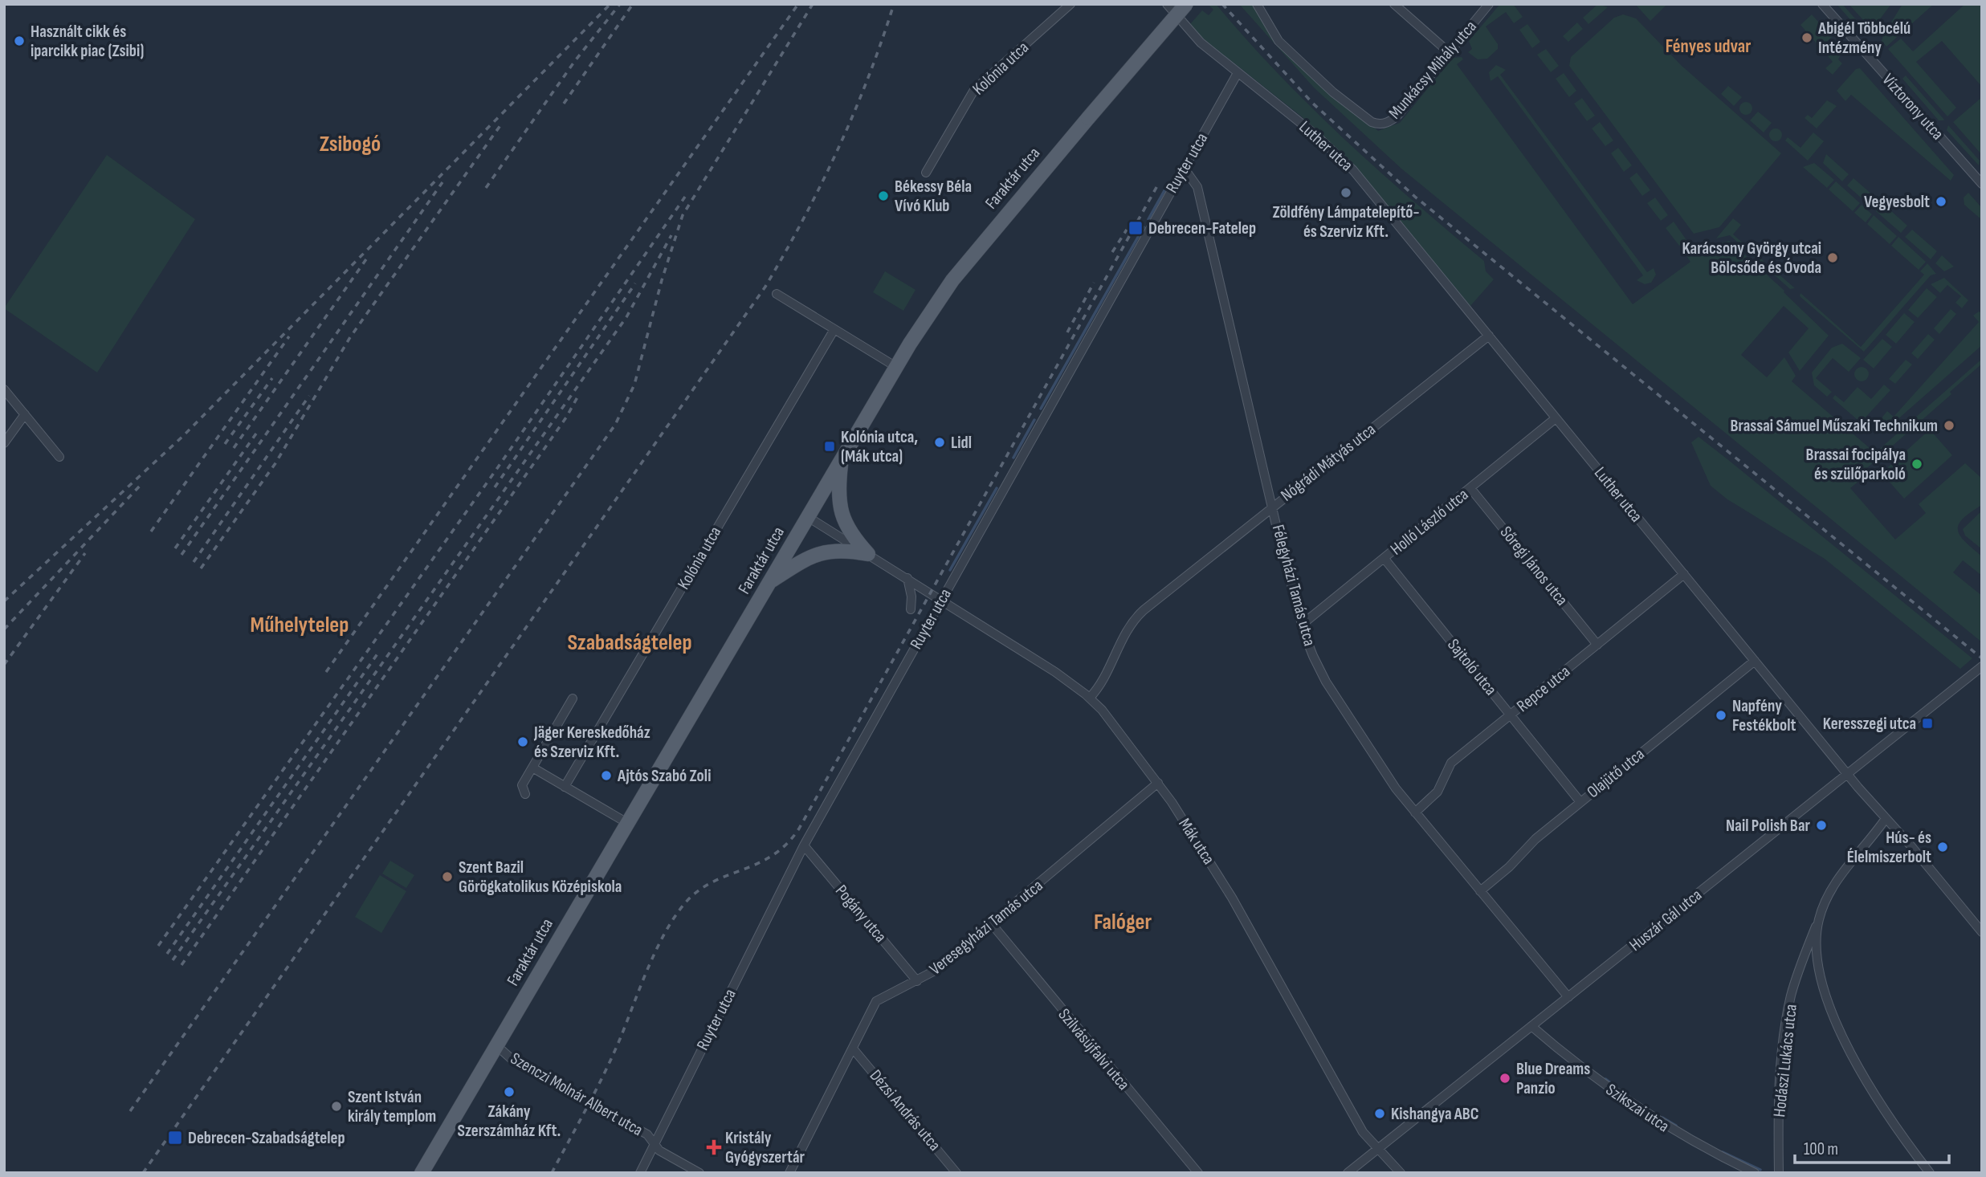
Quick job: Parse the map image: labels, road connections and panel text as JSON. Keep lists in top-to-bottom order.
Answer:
{
  "streets": {
    "main road": ["Faraktár utca"],
    "street": [
      "Kolónia utca",
      "Munkácsy Mihály utca",
      "Víztorony utca",
      "Luther utca",
      "Ruyter utca",
      "Nógrádi Mátyás utca",
      "Holló László utca",
      "Sőregi János utca",
      "Félegyházi Tamás utca",
      "Sajtoló utca",
      "Repce utca",
      "Olajütő utca",
      "Mák utca",
      "Pogány utca",
      "Huszár Gál utca",
      "Veresegyházi Tamás utca",
      "Szilvásújfalvi utca",
      "Hodászi Lukács utca",
      "Szenczi Molnár Albert utca",
      "Szikszai utca",
      "Dézsi András utca"
    ]
  },
  "crossings": [
    ["Luther utca", "Ruyter utca"],
    ["Luther utca", "Nógrádi Mátyás utca"],
    ["Luther utca", "Holló László utca"],
    ["Luther utca", "Repce utca"],
    ["Luther utca", "Olajütő utca"],
    ["Luther utca", "Huszár Gál utca"],
    ["Luther utca", "Hodászi Lukács utca"],
    ["Ruyter utca", "Félegyházi Tamás utca"],
    ["Ruyter utca", "Mák utca"],
    ["Ruyter utca", "Pogány utca"],
    ["Ruyter utca", "Szenczi Molnár Albert utca"],
    ["Faraktár utca", "Mák utca"],
    ["Faraktár utca", "Szenczi Molnár Albert utca"],
    ["Nógrádi Mátyás utca", "Félegyházi Tamás utca"],
    ["Nógrádi Mátyás utca", "Mák utca"],
    ["Holló László utca", "Sőregi János utca"],
    ["Holló László utca", "Félegyházi Tamás utca"],
    ["Holló László utca", "Sajtoló utca"],
    ["Sőregi János utca", "Repce utca"],
    ["Félegyházi Tamás utca", "Repce utca"],
    ["Félegyházi Tamás utca", "Olajütő utca"],
    ["Félegyházi Tamás utca", "Huszár Gál utca"],
    ["Sajtoló utca", "Repce utca"],
    ["Sajtoló utca", "Olajütő utca"],
    ["Mák utca", "Huszár Gál utca"],
    ["Mák utca", "Veresegyházi Tamás utca"],
    ["Pogány utca", "Veresegyházi Tamás utca"],
    ["Huszár Gál utca", "Szikszai utca"],
    ["Veresegyházi Tamás utca", "Szilvásújfalvi utca"],
    ["Veresegyházi Tamás utca", "Dézsi András utca"]
  ],
  "districts": [
    "Fényes udvar",
    "Zsibogó",
    "Műhelytelep",
    "Szabadságtelep",
    "Falóger"
  ],
  "places": {
    "other": [
      "Abigél Többcélú Intézmény",
      "Használt cikk és iparcikk piac (Zsibi)",
      "Zöldfény Lámpatelepítő- és Szerviz Kft.",
      "Békessy Béla Vívó Klub",
      "Vegyesbolt",
      "Karácsony György utcai Bölcsőde és Óvoda",
      "Brassai Sámuel Műszaki Technikum",
      "Lidl",
      "Brassai focipálya és szülőparkoló",
      "Napfény Festékbolt",
      "Jäger Kereskedőház és Szerviz Kft.",
      "Ajtós Szabó Zoli",
      "Nail Polish Bar",
      "Hús- és Élelmiszerbolt",
      "Szent Bazil Görögkatolikus Középiskola",
      "Blue Dreams Panzio",
      "Zákány Szerszámház Kft.",
      "Szent István király templom",
      "Kishangya ABC"
    ],
    "transit": [
      "Debrecen-Fatelep",
      "Kolónia utca, (Mák utca)",
      "Keresszegi utca",
      "Debrecen-Szabadságtelep"
    ],
    "health": ["Kristály Gyógyszertár"]
  },
  "scale_bar": "100 m"
}
